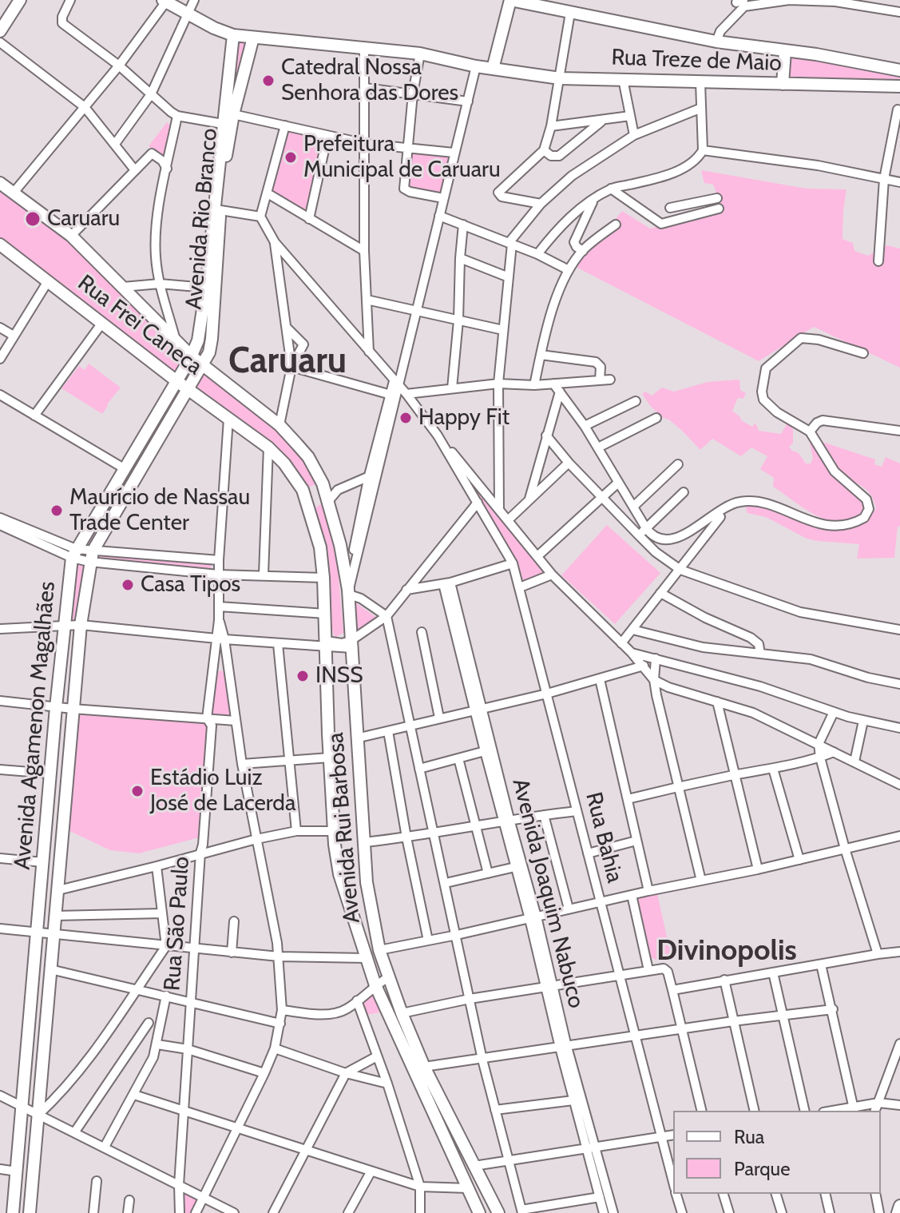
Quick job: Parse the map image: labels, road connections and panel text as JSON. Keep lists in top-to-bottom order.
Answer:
{
  "streets": {
    "main road": [
      "Rua Treze de Maio",
      "Avenida Rio Branco",
      "Rua Frei Caneca",
      "Avenida Agamenon Magalhães",
      "Avenida Rui Barbosa"
    ],
    "street": ["Rua Bahia", "Avenida Joaquim Nabuco", "Rua São Paulo"]
  },
  "crossings": [
    ["Rua Treze de Maio", "Avenida Rio Branco"],
    ["Avenida Rio Branco", "Rua Frei Caneca"],
    ["Avenida Rio Branco", "Avenida Agamenon Magalhães"],
    ["Avenida Rio Branco", "Avenida Rui Barbosa"],
    ["Rua Frei Caneca", "Avenida Rui Barbosa"]
  ],
  "districts": ["Caruaru", "Divinopolis"],
  "places": [
    "Catedral Nossa Senhora das Dores",
    "Prefeitura Municipal de Caruaru",
    "Caruaru",
    "Happy Fit",
    "Maurício de Nassau Trade Center",
    "Casa Tipos",
    "INSS",
    "Estádio Luiz José de Lacerda"
  ],
  "legend": ["Rua", "Parque"]
}
